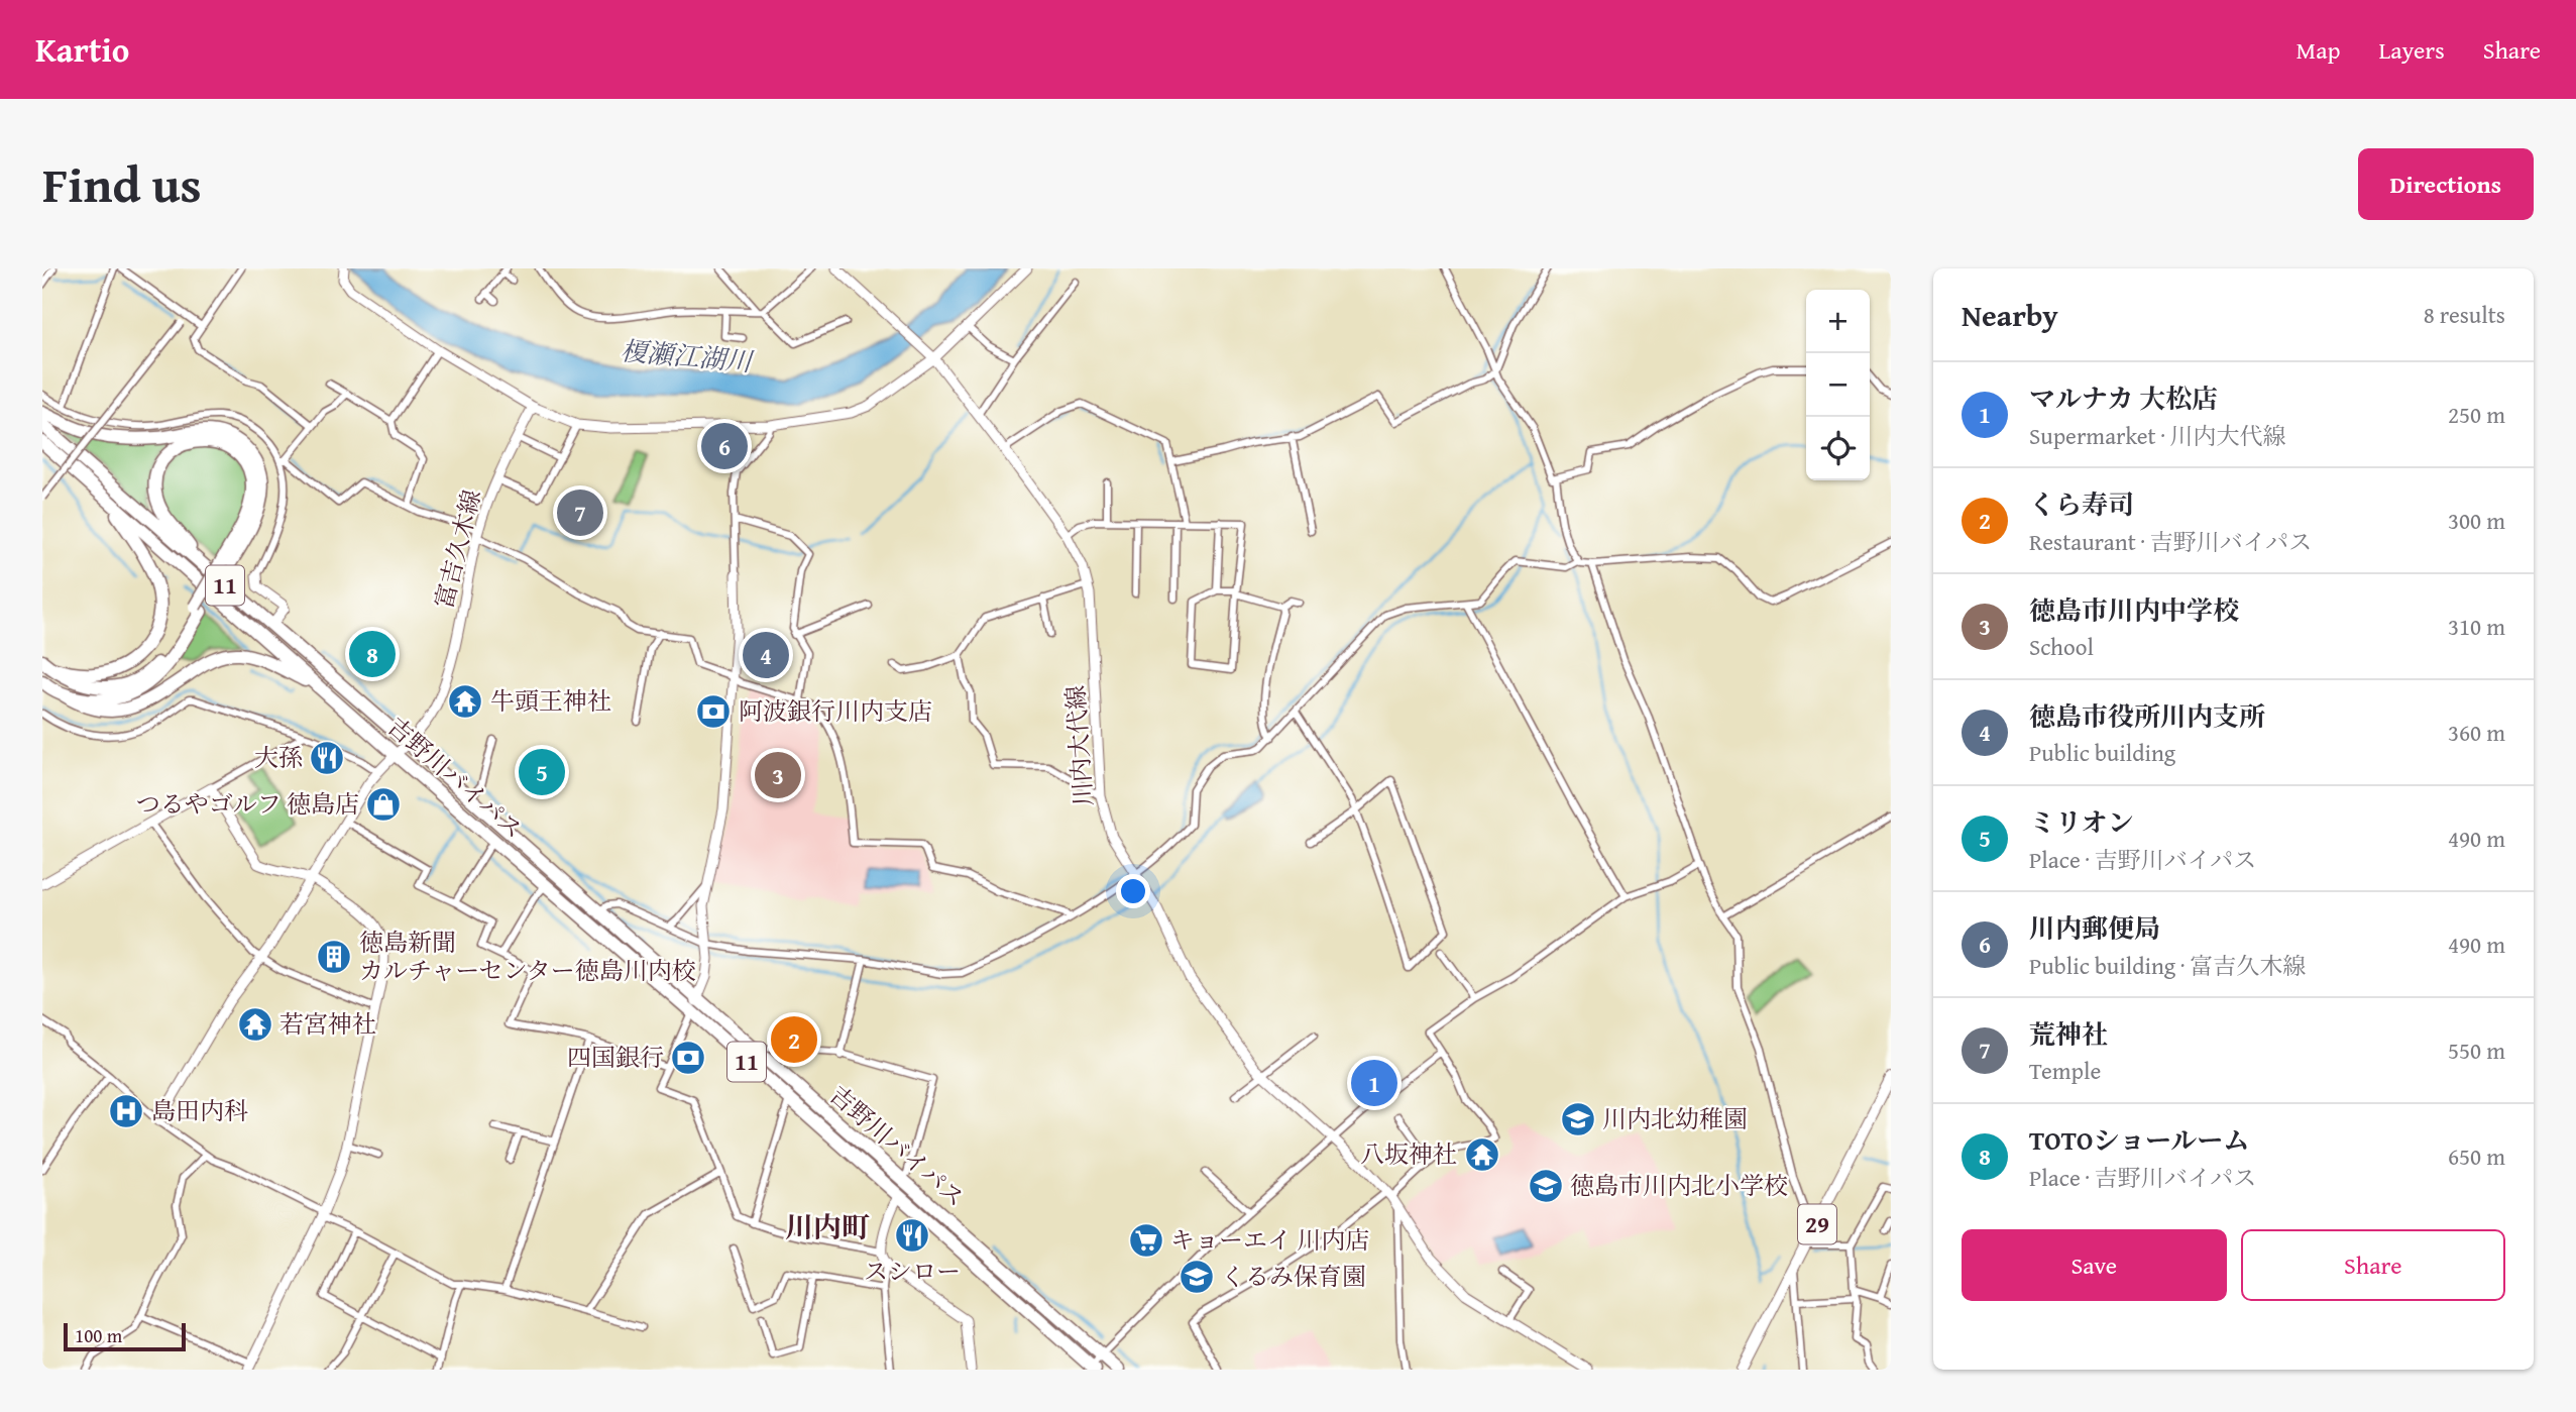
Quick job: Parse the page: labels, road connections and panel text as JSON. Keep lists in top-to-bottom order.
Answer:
{
  "streets": {
    "highway": ["11", "吉野川バイパス"],
    "main road": ["富吉久木線", "川内大代線", "29"]
  },
  "crossings": [
    ["富吉久木線", "吉野川バイパス"]
  ],
  "districts": ["川内町"],
  "water": ["榎瀬江湖川"],
  "places": {
    "temple": ["牛頭王神社", "若宮神社", "八坂神社"],
    "bank": ["阿波銀行川内支店", "四国銀行"],
    "restaurant": ["大孫", "スシロー"],
    "shop": ["つるやゴルフ 徳島店"],
    "building": ["徳島新聞 カルチャーセンター徳島川内校"],
    "hospital": ["島田内科"],
    "school or university": ["川内北幼稚園", "徳島市川内北小学校", "くるみ保育園"],
    "supermarket": ["キョーエイ 川内店"]
  },
  "scale_bar": "100 m",
  "page": {
    "header": "Kartio",
    "nav": ["Map", "Layers", "Share"],
    "title": "Find us",
    "buttons": [
      "Directions",
      ["Save", "Share"]
    ],
    "heading": ["Nearby", "8 results"],
    "map_buttons": ["+", "−"],
    "list": [
      {
        "mark": "1",
        "name": "マルナカ 大松店",
        "note": "Supermarket · 川内大代線",
        "value": "250 m"
      },
      {
        "mark": "2",
        "name": "くら寿司",
        "note": "Restaurant · 吉野川バイパス",
        "value": "300 m"
      },
      {
        "mark": "3",
        "name": "徳島市川内中学校",
        "note": "School",
        "value": "310 m"
      },
      {
        "mark": "4",
        "name": "徳島市役所川内支所",
        "note": "Public building",
        "value": "360 m"
      },
      {
        "mark": "5",
        "name": "ミリオン",
        "note": "Place · 吉野川バイパス",
        "value": "490 m"
      },
      {
        "mark": "6",
        "name": "川内郵便局",
        "note": "Public building · 富吉久木線",
        "value": "490 m"
      },
      {
        "mark": "7",
        "name": "荒神社",
        "note": "Temple",
        "value": "550 m"
      },
      {
        "mark": "8",
        "name": "TOTOショールーム",
        "note": "Place · 吉野川バイパス",
        "value": "650 m"
      }
    ],
    "pins": [
      "6",
      "7",
      "8",
      "4",
      "5",
      "3",
      "2",
      "1"
    ],
    "scale": "100 m"
  }
}
